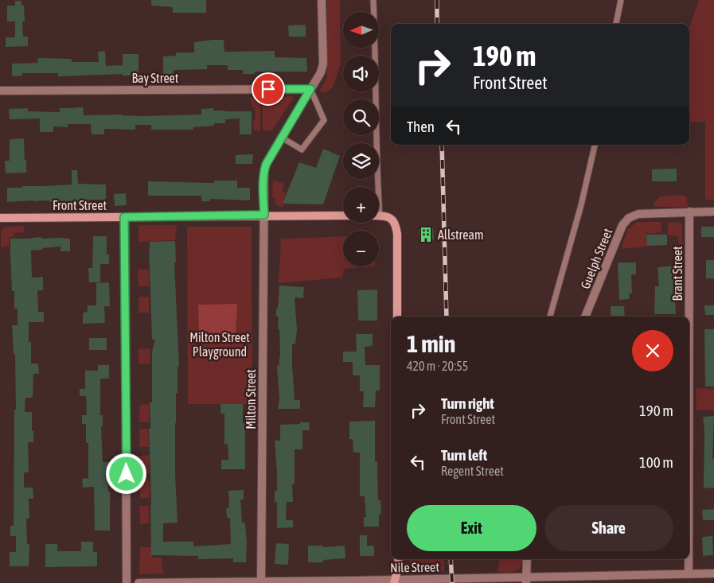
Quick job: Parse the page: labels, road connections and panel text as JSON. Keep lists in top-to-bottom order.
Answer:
{
  "streets": {
    "street": [
      "Bay Street",
      "Front Street",
      "Guelph Street",
      "Brant Street",
      "Milton Street",
      "Nile Street"
    ]
  },
  "crossings": [
    ["Bay Street", "Milton Street"],
    ["Front Street", "Milton Street"],
    ["Guelph Street", "Brant Street"],
    ["Brant Street", "Nile Street"],
    ["Milton Street", "Nile Street"]
  ],
  "parks": ["Milton Street Playground"],
  "places": {
    "building": ["Allstream"]
  },
  "north": "left",
  "page": {
    "map_buttons": ["+", "−"],
    "turn": ["190 m", "Front Street"],
    "then": "Then",
    "heading": ["1 min", "420 m · 20:55"],
    "list": [
      {
        "name": "Turn right",
        "note": "Front Street",
        "value": "190 m"
      },
      {
        "name": "Turn left",
        "note": "Regent Street",
        "value": "100 m"
      }
    ],
    "buttons": ["Exit", "Share"]
  }
}
